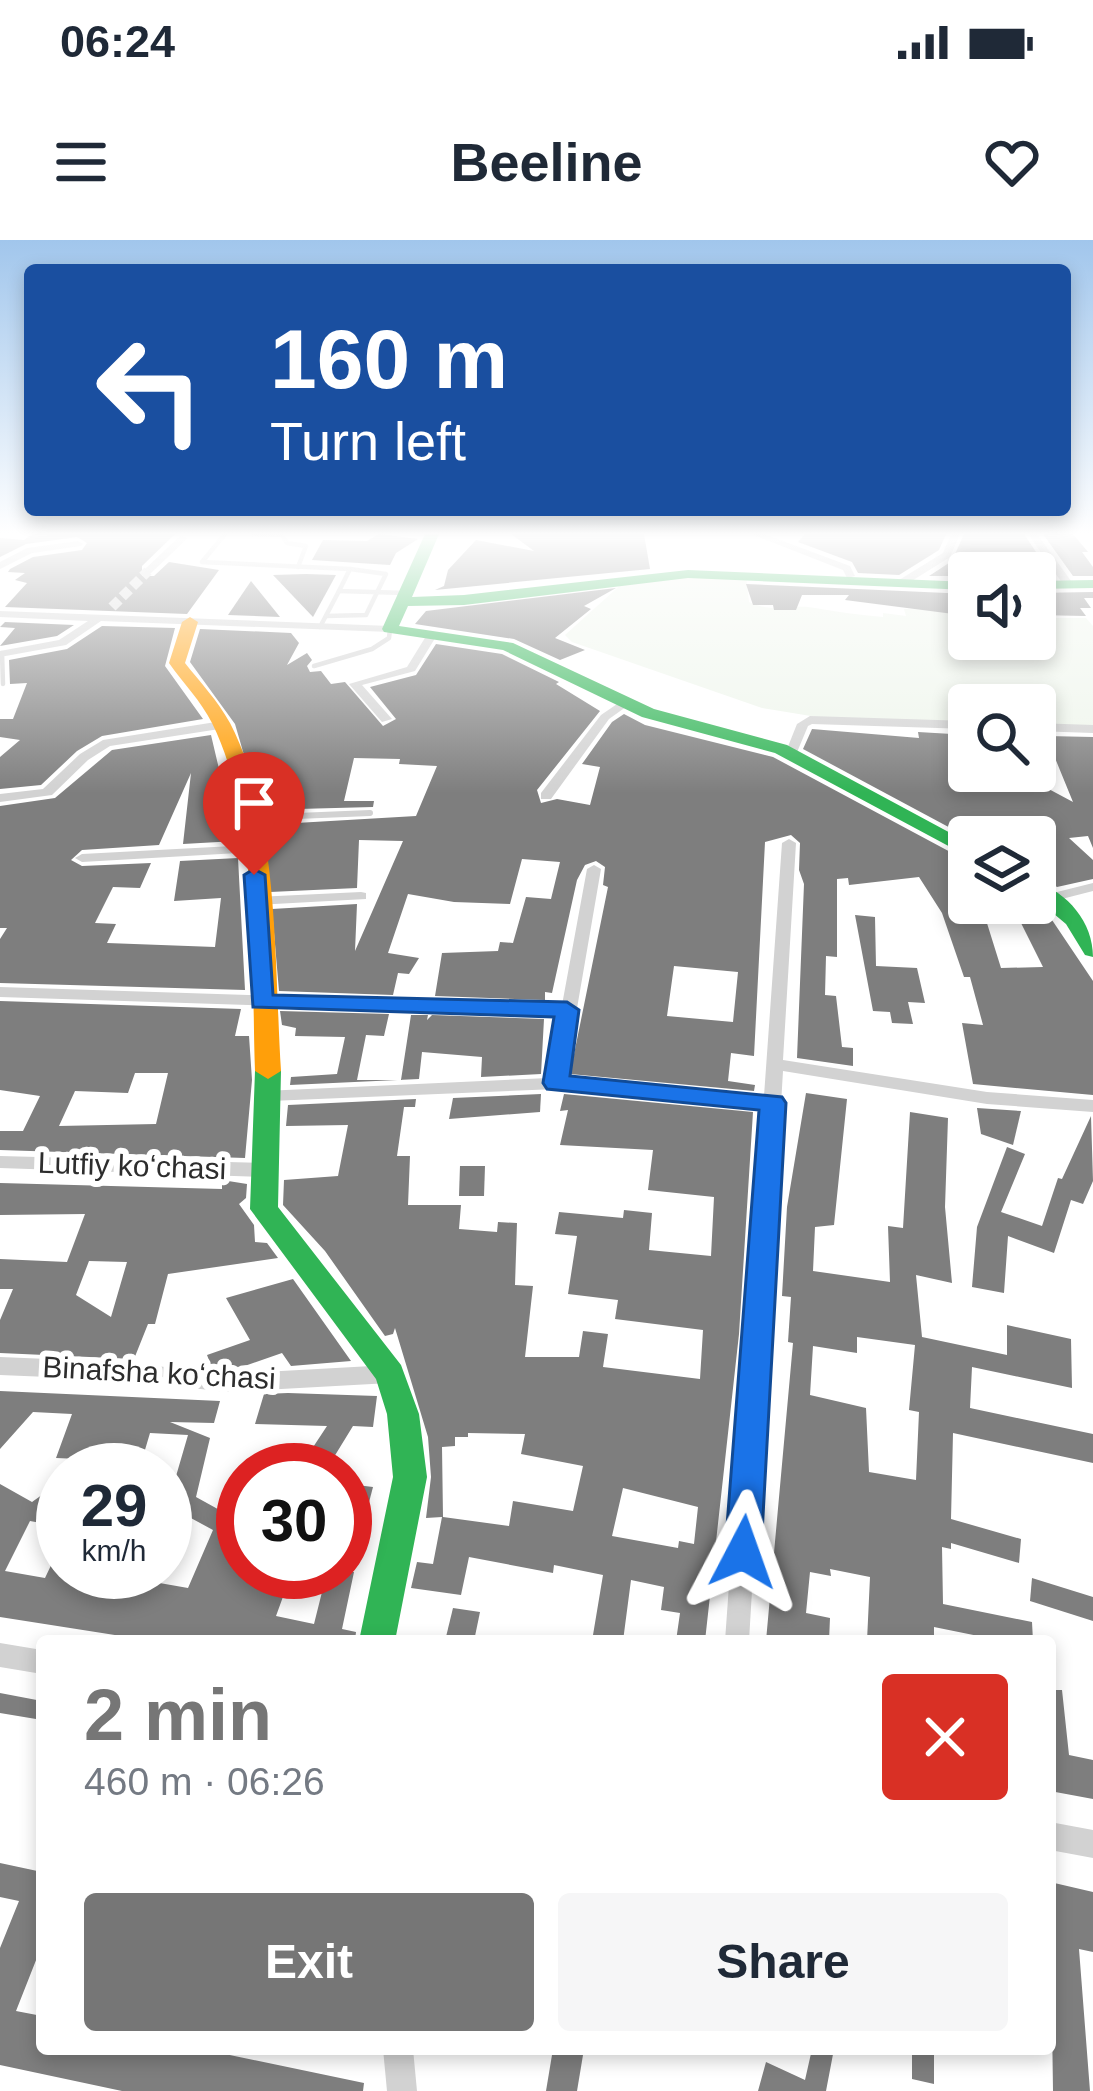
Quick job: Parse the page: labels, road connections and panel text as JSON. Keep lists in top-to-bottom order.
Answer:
{
  "streets": {
    "street": ["Lutfiy koʻchasi", "Binafsha koʻchasi"]
  },
  "page": {
    "status": "06:24",
    "header": "Beeline",
    "turn": ["160 m", "Turn left"],
    "speed": "29 km/h",
    "limit": "30",
    "heading": ["2 min", "460 m · 06:26"],
    "buttons": ["Exit", "Share"]
  }
}
